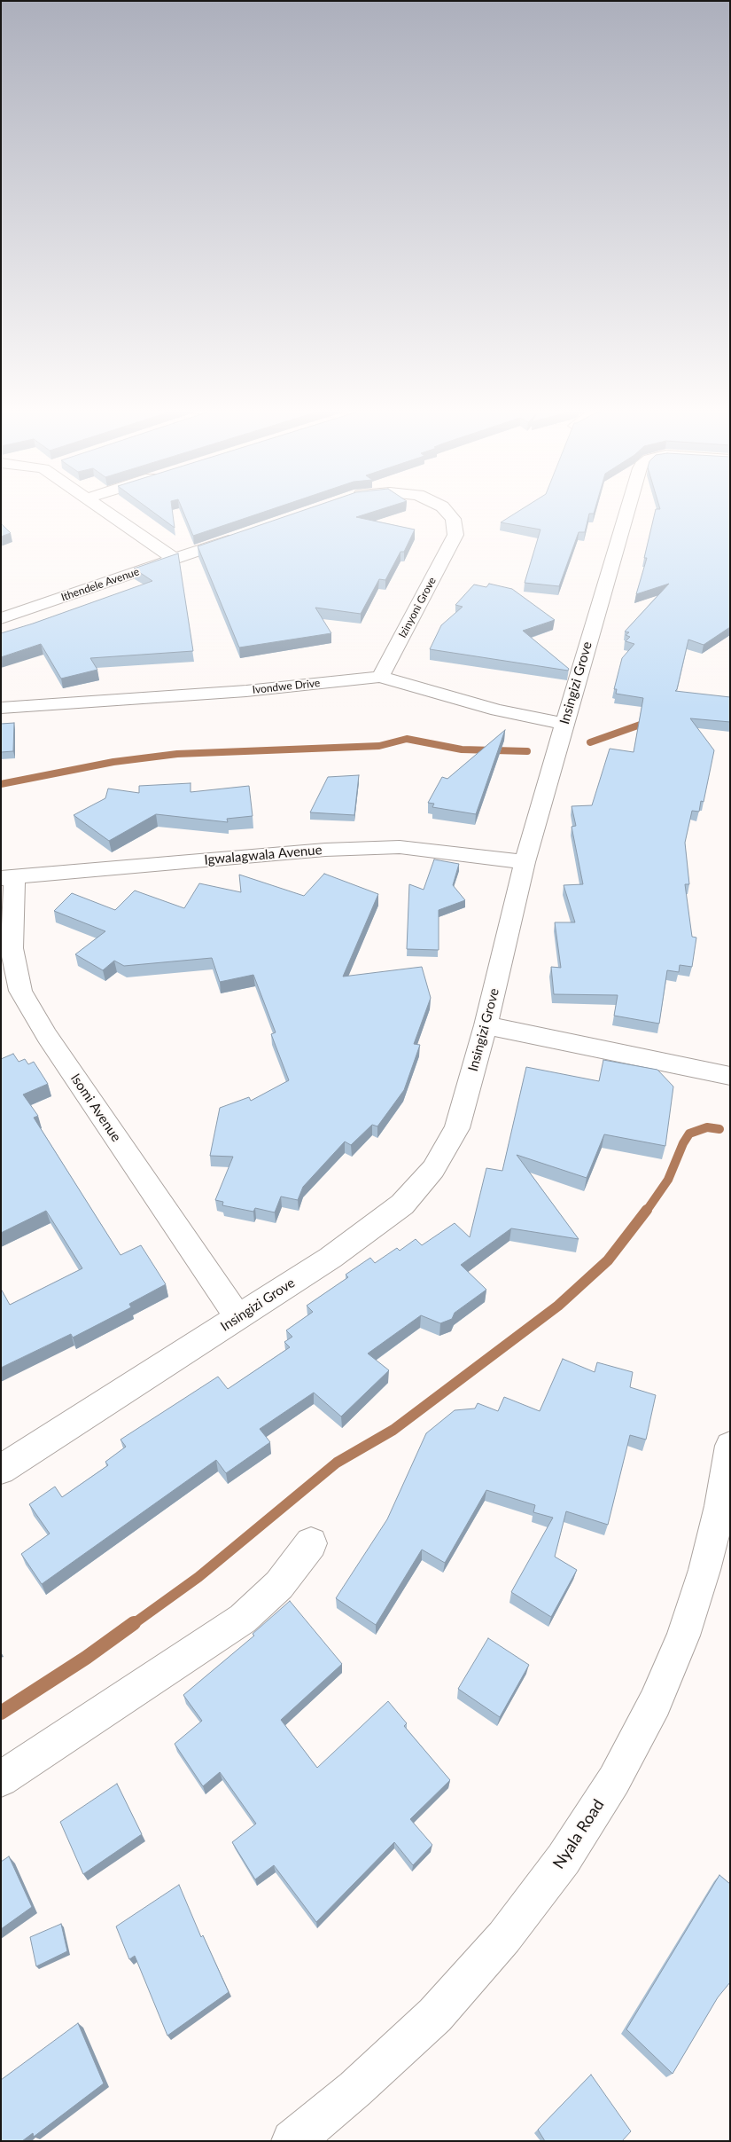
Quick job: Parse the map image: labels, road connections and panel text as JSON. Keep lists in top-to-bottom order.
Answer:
{
  "streets": {
    "street": [
      "Ithendele Avenue",
      "Izinyoni Grove",
      "Insingizi Grove",
      "Ivondwe Drive",
      "Igwalagwala Avenue",
      "Isomi Avenue",
      "Nyala Road"
    ]
  },
  "crossings": [
    ["Izinyoni Grove", "Ivondwe Drive"],
    ["Insingizi Grove", "Ivondwe Drive"],
    ["Insingizi Grove", "Igwalagwala Avenue"],
    ["Insingizi Grove", "Isomi Avenue"],
    ["Igwalagwala Avenue", "Isomi Avenue"]
  ]
}
